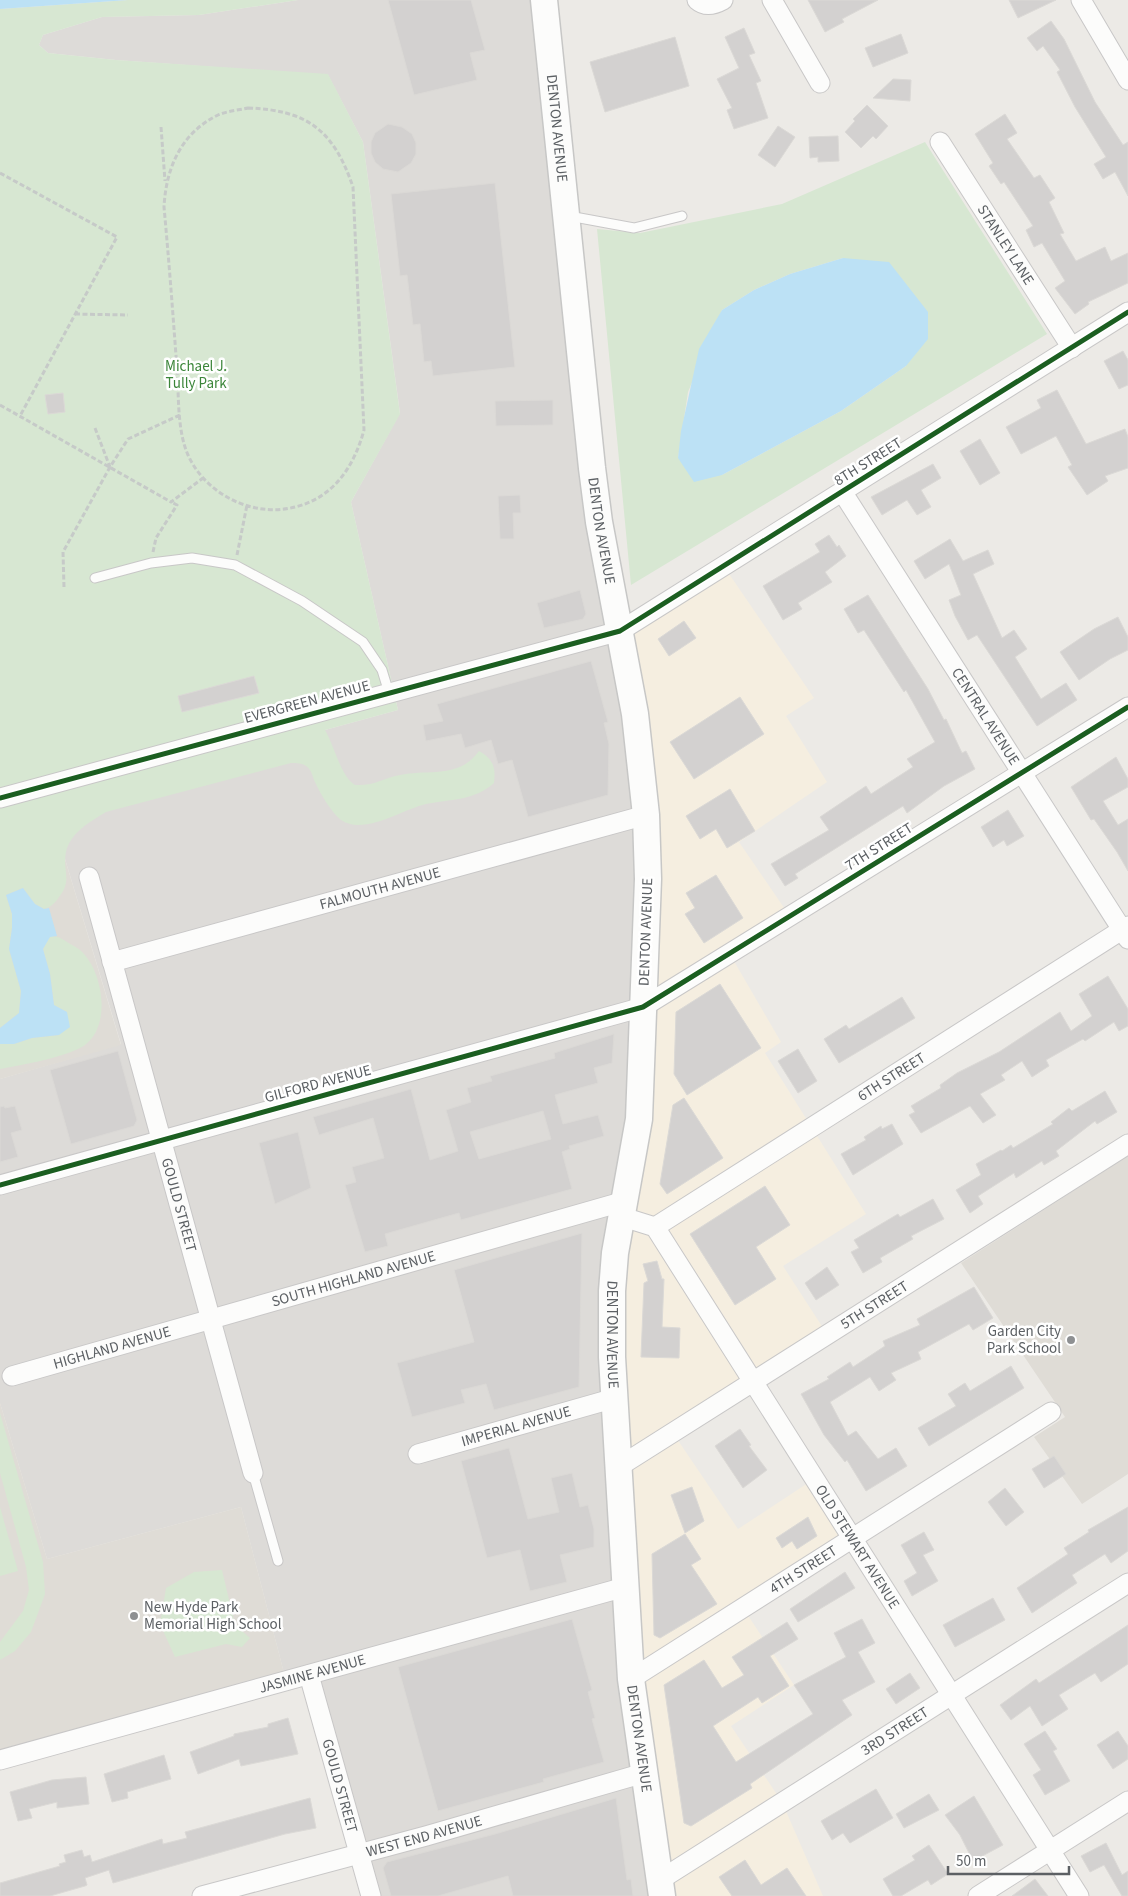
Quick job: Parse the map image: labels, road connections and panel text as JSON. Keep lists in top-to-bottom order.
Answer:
{
  "streets": {
    "main road": ["DENTON AVENUE"],
    "street": [
      "STANLEY LANE",
      "8TH STREET",
      "EVERGREEN AVENUE",
      "CENTRAL AVENUE",
      "7TH STREET",
      "FALMOUTH AVENUE",
      "6TH STREET",
      "GILFORD AVENUE",
      "GOULD STREET",
      "SOUTH HIGHLAND AVENUE",
      "5TH STREET",
      "HIGHLAND AVENUE",
      "IMPERIAL AVENUE",
      "OLD STEWART AVENUE",
      "4TH STREET",
      "JASMINE AVENUE",
      "3RD STREET",
      "WEST END AVENUE"
    ]
  },
  "crossings": [
    ["DENTON AVENUE", "8TH STREET"],
    ["DENTON AVENUE", "EVERGREEN AVENUE"],
    ["DENTON AVENUE", "7TH STREET"],
    ["DENTON AVENUE", "FALMOUTH AVENUE"],
    ["DENTON AVENUE", "GILFORD AVENUE"],
    ["DENTON AVENUE", "SOUTH HIGHLAND AVENUE"],
    ["DENTON AVENUE", "5TH STREET"],
    ["DENTON AVENUE", "IMPERIAL AVENUE"],
    ["DENTON AVENUE", "4TH STREET"],
    ["DENTON AVENUE", "JASMINE AVENUE"],
    ["DENTON AVENUE", "3RD STREET"],
    ["DENTON AVENUE", "WEST END AVENUE"],
    ["STANLEY LANE", "8TH STREET"],
    ["8TH STREET", "EVERGREEN AVENUE"],
    ["8TH STREET", "CENTRAL AVENUE"],
    ["CENTRAL AVENUE", "7TH STREET"],
    ["CENTRAL AVENUE", "6TH STREET"],
    ["7TH STREET", "GILFORD AVENUE"],
    ["FALMOUTH AVENUE", "GOULD STREET"],
    ["6TH STREET", "OLD STEWART AVENUE"],
    ["GILFORD AVENUE", "GOULD STREET"],
    ["GOULD STREET", "SOUTH HIGHLAND AVENUE"],
    ["GOULD STREET", "HIGHLAND AVENUE"],
    ["GOULD STREET", "JASMINE AVENUE"],
    ["GOULD STREET", "WEST END AVENUE"],
    ["SOUTH HIGHLAND AVENUE", "HIGHLAND AVENUE"],
    ["5TH STREET", "OLD STEWART AVENUE"],
    ["OLD STEWART AVENUE", "4TH STREET"],
    ["OLD STEWART AVENUE", "3RD STREET"]
  ],
  "parks": ["Michael J. Tully Park"],
  "places": ["Garden City Park School", "New Hyde Park Memorial High School"],
  "scale_bar": "50 m"
}
